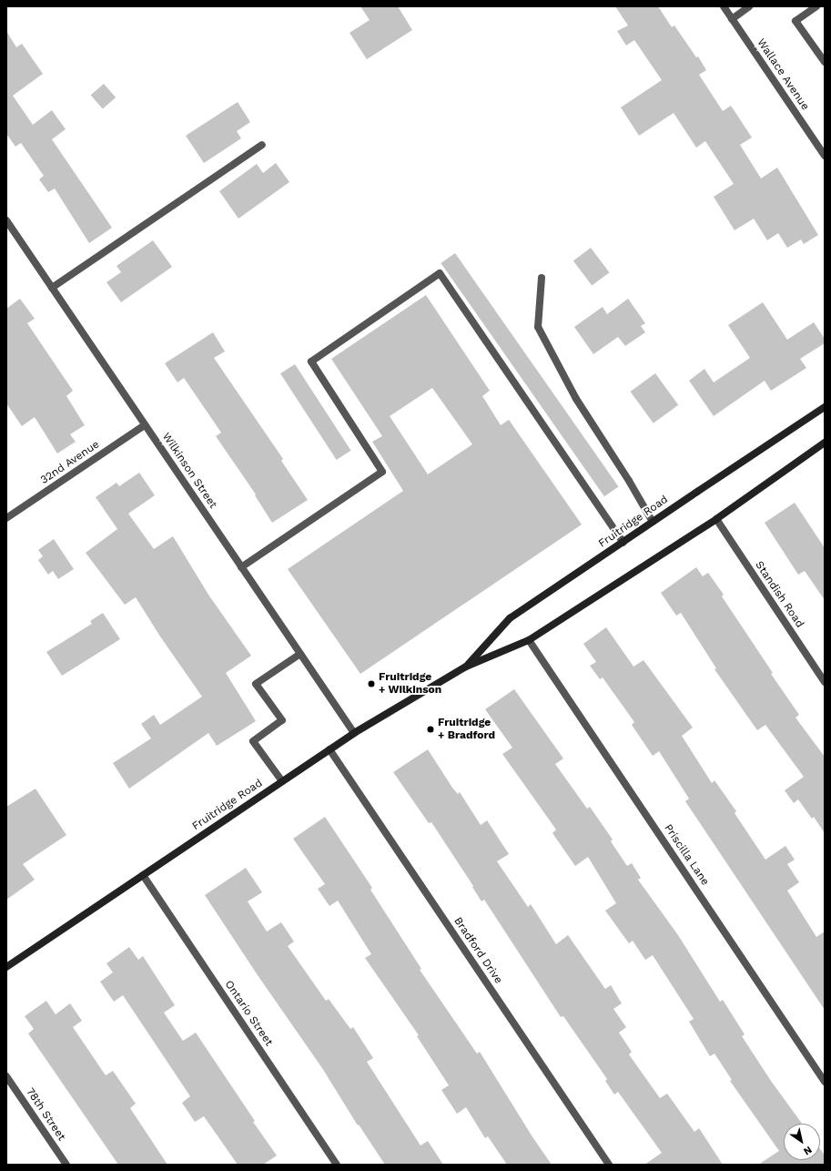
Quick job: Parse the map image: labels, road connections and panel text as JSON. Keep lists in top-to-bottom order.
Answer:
{
  "streets": {
    "main road": ["Fruitridge Road"],
    "street": [
      "Wallace Avenue",
      "32nd Avenue",
      "Wilkinson Street",
      "Standish Road",
      "Priscilla Lane",
      "Bradford Drive",
      "Ontario Street",
      "78th Street"
    ]
  },
  "crossings": [
    ["32nd Avenue", "Wilkinson Street"],
    ["Wilkinson Street", "Fruitridge Road"],
    ["Fruitridge Road", "Standish Road"],
    ["Fruitridge Road", "Priscilla Lane"],
    ["Fruitridge Road", "Bradford Drive"],
    ["Fruitridge Road", "Ontario Street"]
  ],
  "places": ["Fruitridge + Wilkinson", "Fruitridge + Bradford"],
  "north": "bottom right"
}
